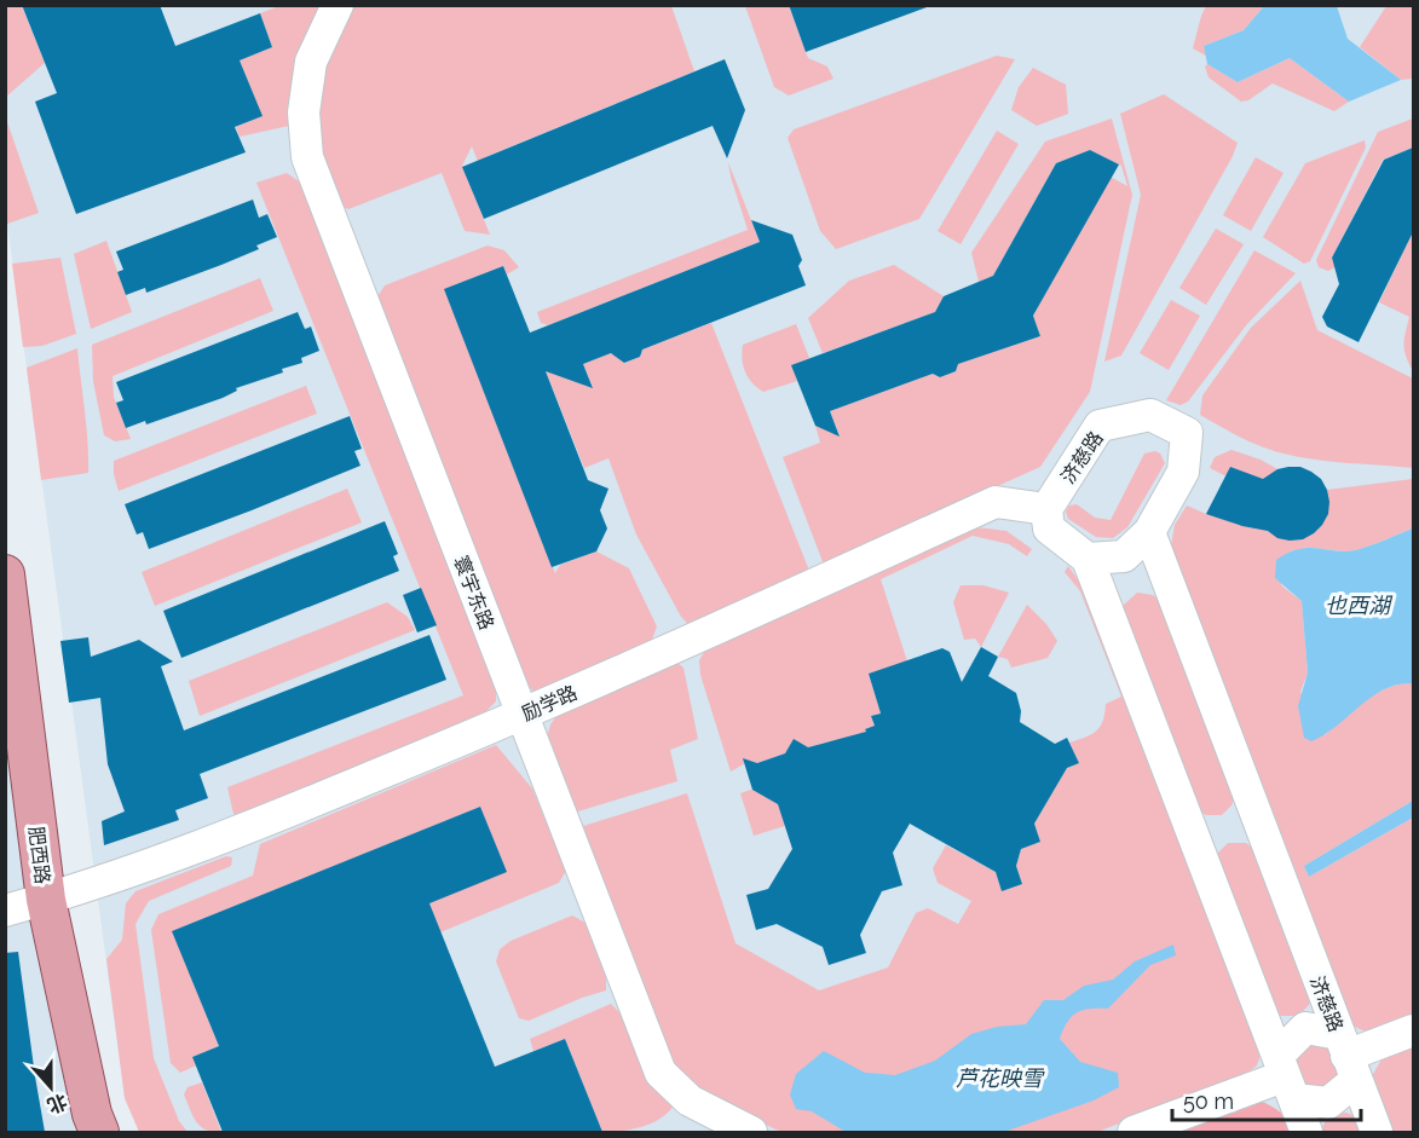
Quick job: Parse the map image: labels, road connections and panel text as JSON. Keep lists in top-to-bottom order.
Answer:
{
  "streets": {
    "main road": ["肥西路"],
    "street": ["济慈路", "寰宇东路", "励学路"]
  },
  "crossings": [
    ["济慈路", "励学路"],
    ["寰宇东路", "励学路"],
    ["励学路", "肥西路"]
  ],
  "water": ["也西湖", "芦花映雪"],
  "scale_bar": "50 m",
  "north": "bottom"
}
